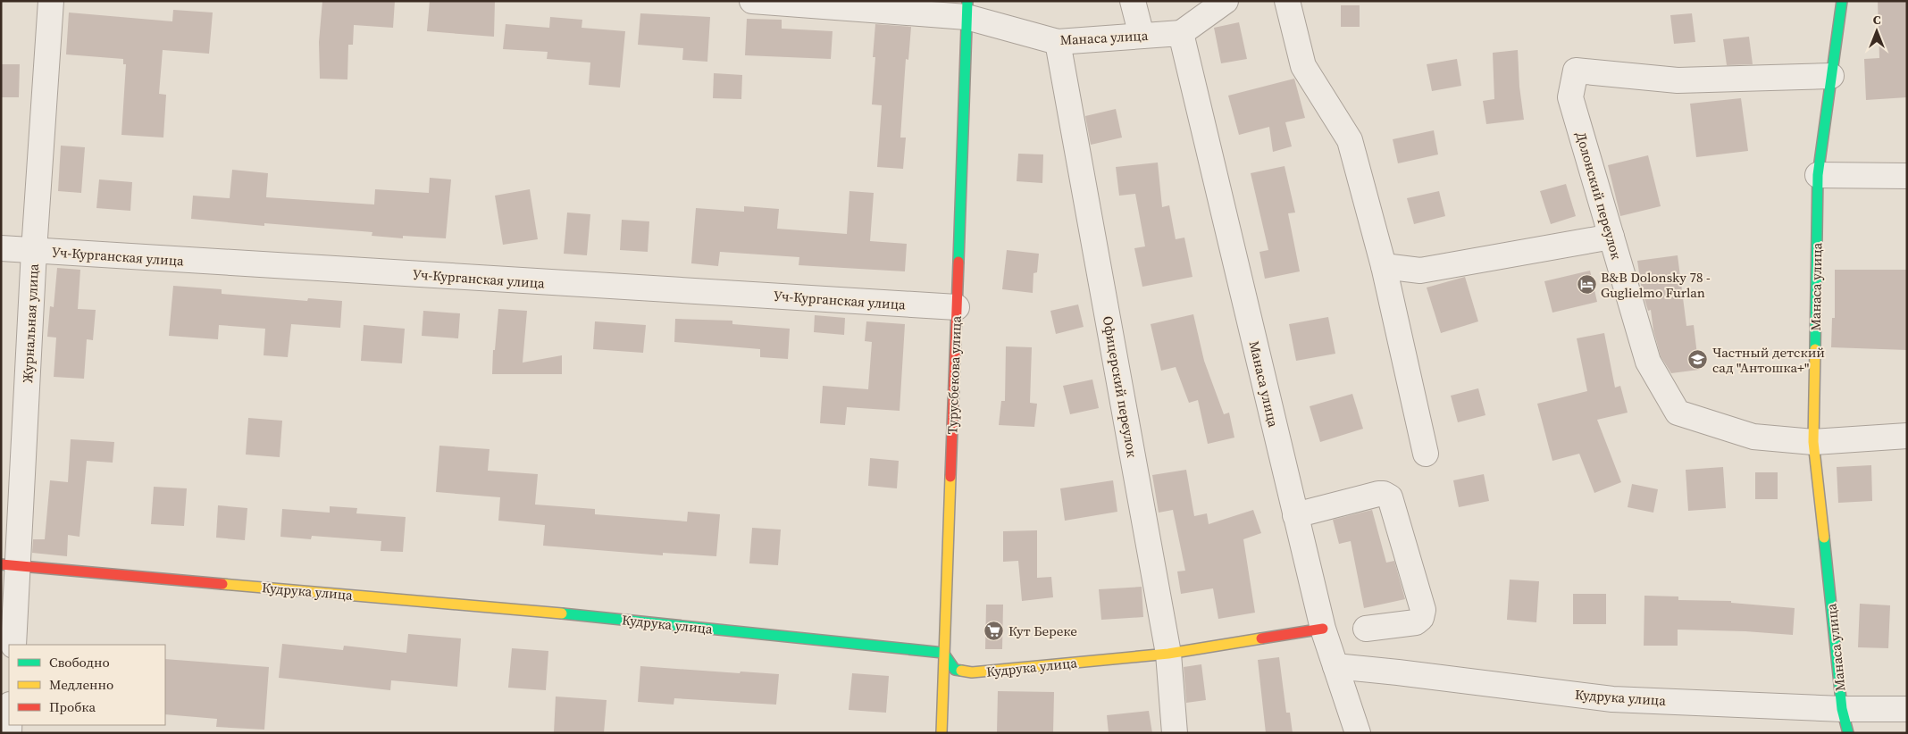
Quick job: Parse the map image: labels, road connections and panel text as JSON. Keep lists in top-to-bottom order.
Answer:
{
  "streets": {
    "street": [
      "Манаса улица",
      "Долонский переулок",
      "Уч-Курганская улица",
      "Журнальная улица",
      "Турусбекова улица",
      "Офицерский переулок",
      "Кудрука улица"
    ]
  },
  "crossings": [
    ["Манаса улица", "Долонский переулок"],
    ["Манаса улица", "Турусбекова улица"],
    ["Манаса улица", "Офицерский переулок"],
    ["Манаса улица", "Кудрука улица"],
    ["Уч-Курганская улица", "Журнальная улица"],
    ["Уч-Курганская улица", "Турусбекова улица"],
    ["Журнальная улица", "Кудрука улица"],
    ["Турусбекова улица", "Кудрука улица"],
    ["Офицерский переулок", "Кудрука улица"]
  ],
  "places": {
    "hotel": ["B&B Dolonsky 78 - Guglielmo Furlan"],
    "school or university": ["Частный детский сад \"Антошка+\""],
    "supermarket": ["Кут Береке"]
  },
  "legend": ["Свободно", "Медленно", "Пробка"],
  "north": "top"
}
